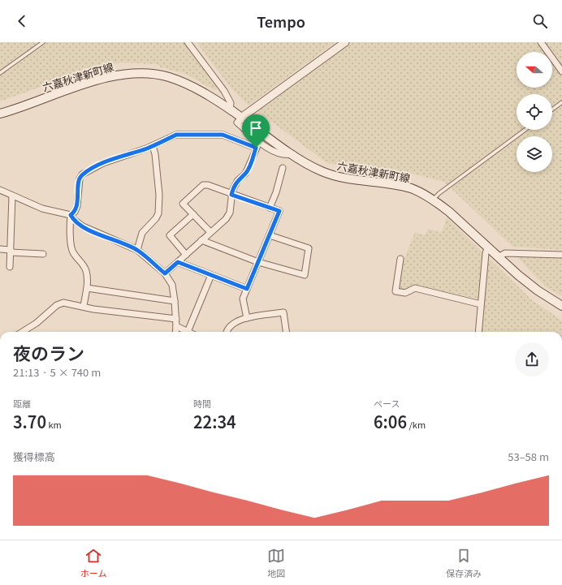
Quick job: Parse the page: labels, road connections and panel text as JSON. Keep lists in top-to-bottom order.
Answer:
{
  "streets": {
    "main road": ["六嘉秋津新町線"]
  },
  "north": "left",
  "page": {
    "header": "Tempo",
    "heading": ["夜のラン", "21:13 · 5 × 740 m"],
    "stats": [
      ["距離", "3.70 km"],
      ["時間", "22:34"],
      ["ペース", "6:06 /km"]
    ],
    "chart": ["獲得標高", "53–58 m"],
    "tabs": ["ホーム", "地図", "保存済み"]
  }
}
